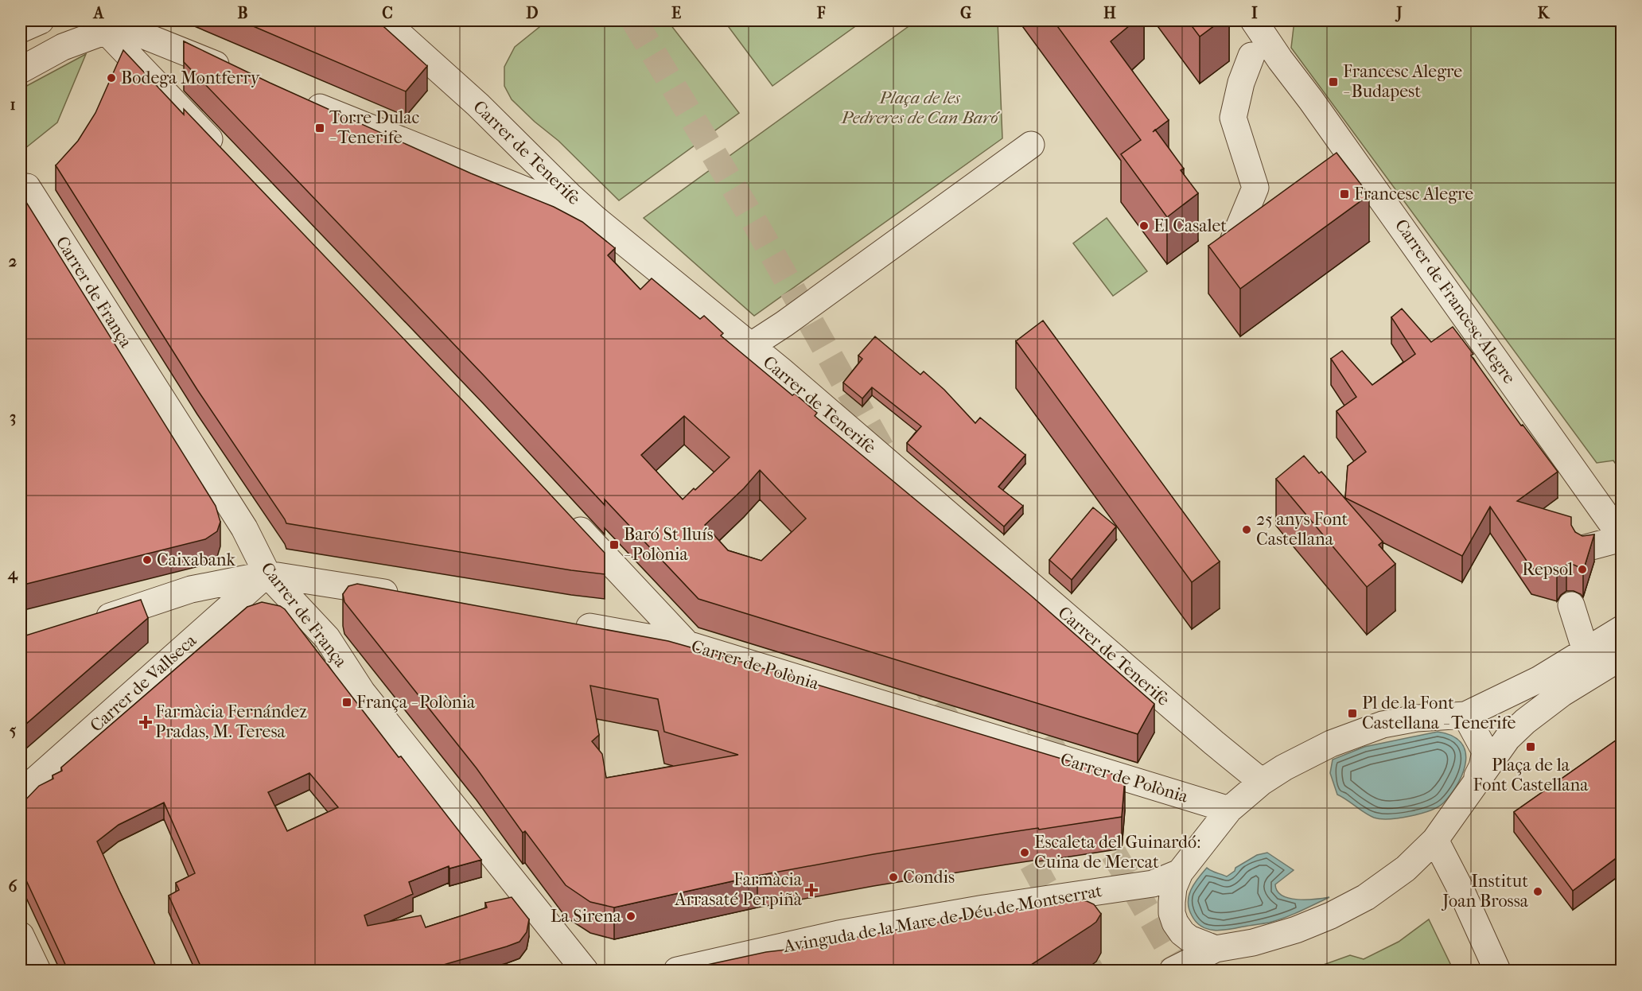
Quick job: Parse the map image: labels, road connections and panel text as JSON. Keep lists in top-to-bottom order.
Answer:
{
  "streets": {
    "street": [
      "Carrer de Tenerife",
      "Carrer de França",
      "Carrer de Francesc Alegre",
      "Carrer de Polònia",
      "Carrer de Vallseca",
      "Avinguda de la Mare de Déu de Montserrat"
    ]
  },
  "crossings": [
    ["Carrer de França", "Carrer de Vallseca"]
  ],
  "parks": ["Plaça de les Pedreres de Can Baró"],
  "places": {
    "other": [
      "Bodega Montferry",
      "El Casalet",
      "25 anys Font Castellana",
      "Caixabank",
      "Repsol",
      "Escaleta del Guinardó: Cuina de Mercat",
      "Condis",
      "Institut Joan Brossa",
      "La Sirena"
    ],
    "transit": [
      "Francesc Alegre - Budapest",
      "Torre Dulac - Tenerife",
      "Francesc Alegre",
      "Baró St lluís - Polònia",
      "França - Polònia",
      "Pl de la Font Castellana - Tenerife",
      "Plaça de la Font Castellana"
    ],
    "health": ["Farmàcia Fernández Pradas, M. Teresa", "Farmàcia Arrasaté Perpiñà"]
  },
  "grid": {
    "columns": [
      "A",
      "B",
      "C",
      "D",
      "E",
      "F",
      "G",
      "H",
      "I",
      "J",
      "K"
    ],
    "rows": [
      "1",
      "2",
      "3",
      "4",
      "5",
      "6"
    ]
  }
}
